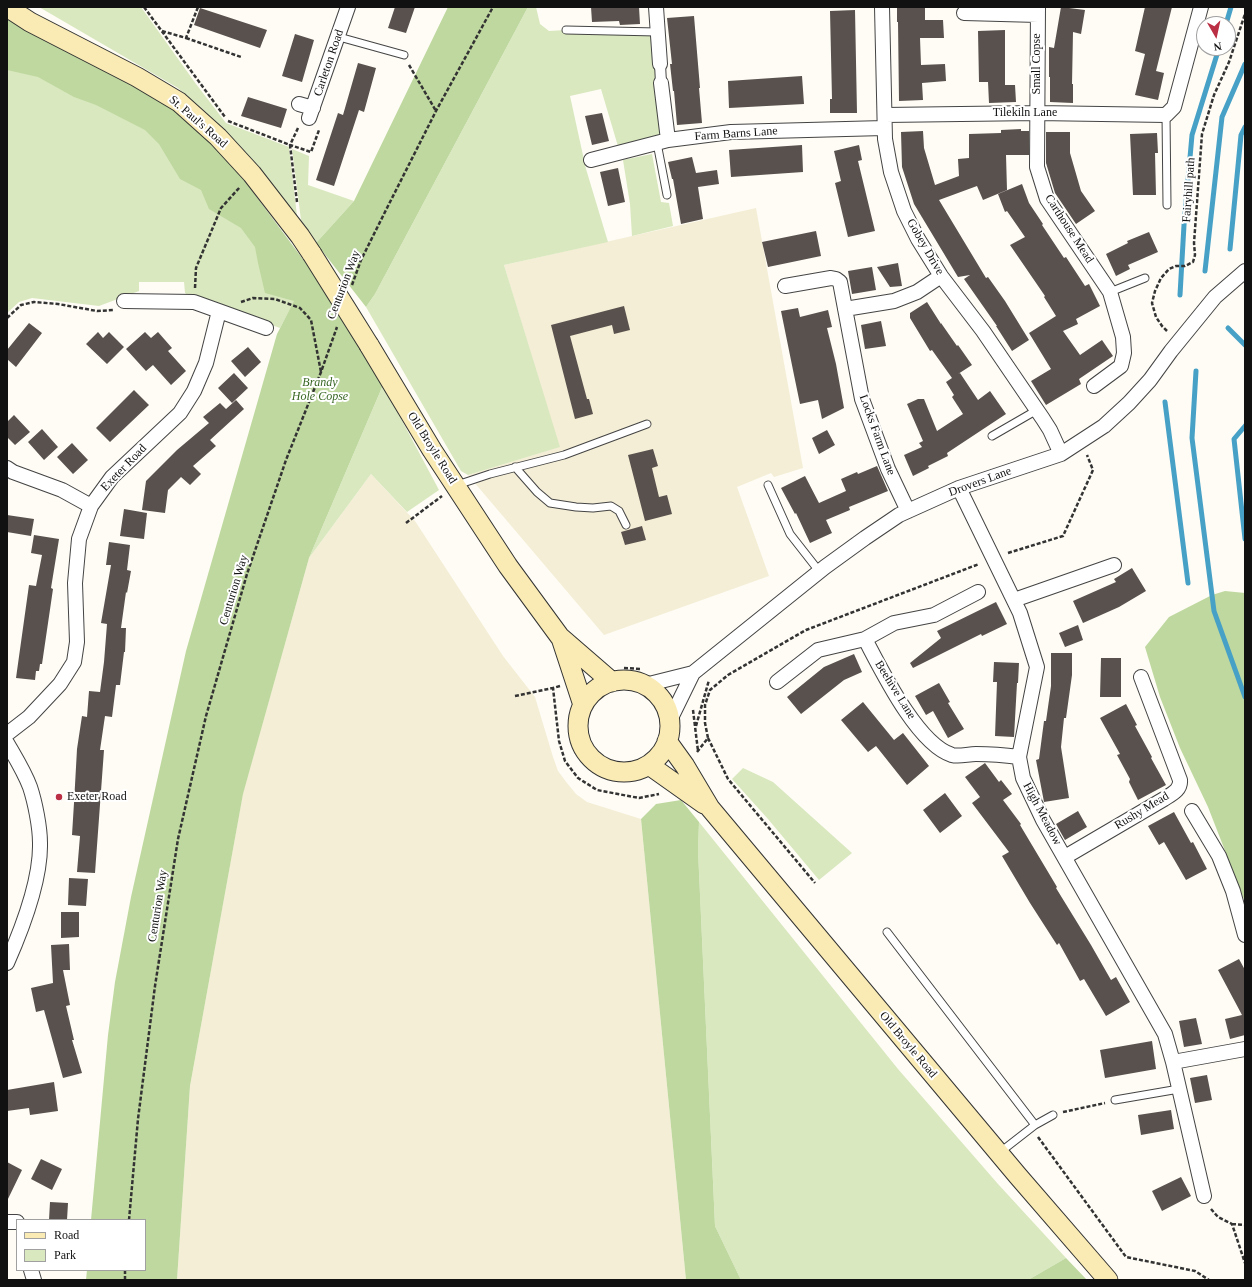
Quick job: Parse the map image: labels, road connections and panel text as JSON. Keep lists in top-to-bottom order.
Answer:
{
  "streets": {
    "main road": ["St. Paul's Road", "Old Broyle Road"],
    "street": [
      "Carleton Road",
      "Small Copse",
      "Tilekiln Lane",
      "Farm Barns Lane",
      "Carthouse Mead",
      "Gobey Drive",
      "Locks Farm Lane",
      "Exeter Road",
      "Drovers Lane",
      "Beehive Lane",
      "Rushy Mead",
      "High Meadow"
    ],
    "path": ["Fairyhill path", "Centurion Way"]
  },
  "crossings": [
    ["Small Copse", "Tilekiln Lane"],
    ["Small Copse", "Carthouse Mead"],
    ["Tilekiln Lane", "Farm Barns Lane"],
    ["Tilekiln Lane", "Carthouse Mead"],
    ["Tilekiln Lane", "Gobey Drive"],
    ["St. Paul's Road", "Old Broyle Road"],
    ["Farm Barns Lane", "Gobey Drive"],
    ["Fairyhill path", "Drovers Lane"],
    ["Gobey Drive", "Drovers Lane"],
    ["Locks Farm Lane", "Drovers Lane"],
    ["Old Broyle Road", "Drovers Lane"],
    ["Drovers Lane", "High Meadow"],
    ["Beehive Lane", "High Meadow"],
    ["Rushy Mead", "High Meadow"]
  ],
  "parks": ["Brandy Hole Copse"],
  "places": ["Exeter Road"],
  "legend": ["Road", "Park"],
  "north": "bottom"
}
